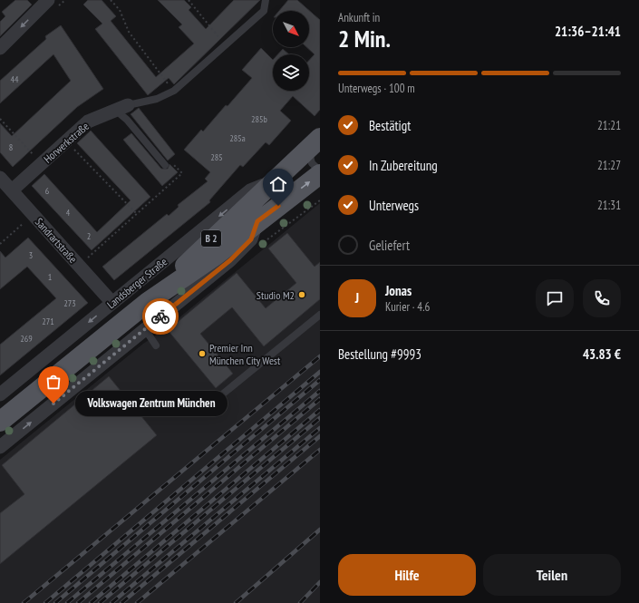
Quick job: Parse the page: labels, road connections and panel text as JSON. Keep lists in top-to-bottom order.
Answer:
{
  "streets": {
    "main road": ["B 2", "Landsberger Straße"],
    "street": ["Horwerkstraße", "Sandrartstraße"]
  },
  "crossings": [
    ["Horwerkstraße", "Sandrartstraße"],
    ["Sandrartstraße", "Landsberger Straße"]
  ],
  "places": ["Studio M2", "Premier Inn München City West", "Volkswagen Zentrum München"],
  "house_numbers": [
    "44",
    "285b",
    "285a",
    "8",
    "285",
    "6",
    "4",
    "2",
    "3",
    "1",
    "273",
    "271",
    "269"
  ],
  "north": "bottom right",
  "page": {
    "heading": ["2 Min.", "Ankunft in", "21:36–21:41"],
    "panel": [
      "Jonas",
      "Kurier · 4.6",
      "Bestellung #9993",
      "43.83 €"
    ],
    "bar": "Unterwegs · 100 m",
    "list": [
      ["Bestätigt", "21:21"],
      ["In Zubereitung", "21:27"],
      ["Unterwegs", "21:31"],
      "Geliefert"
    ],
    "round": "J",
    "bubble": "Volkswagen Zentrum München",
    "buttons": ["Hilfe", "Teilen"]
  }
}
